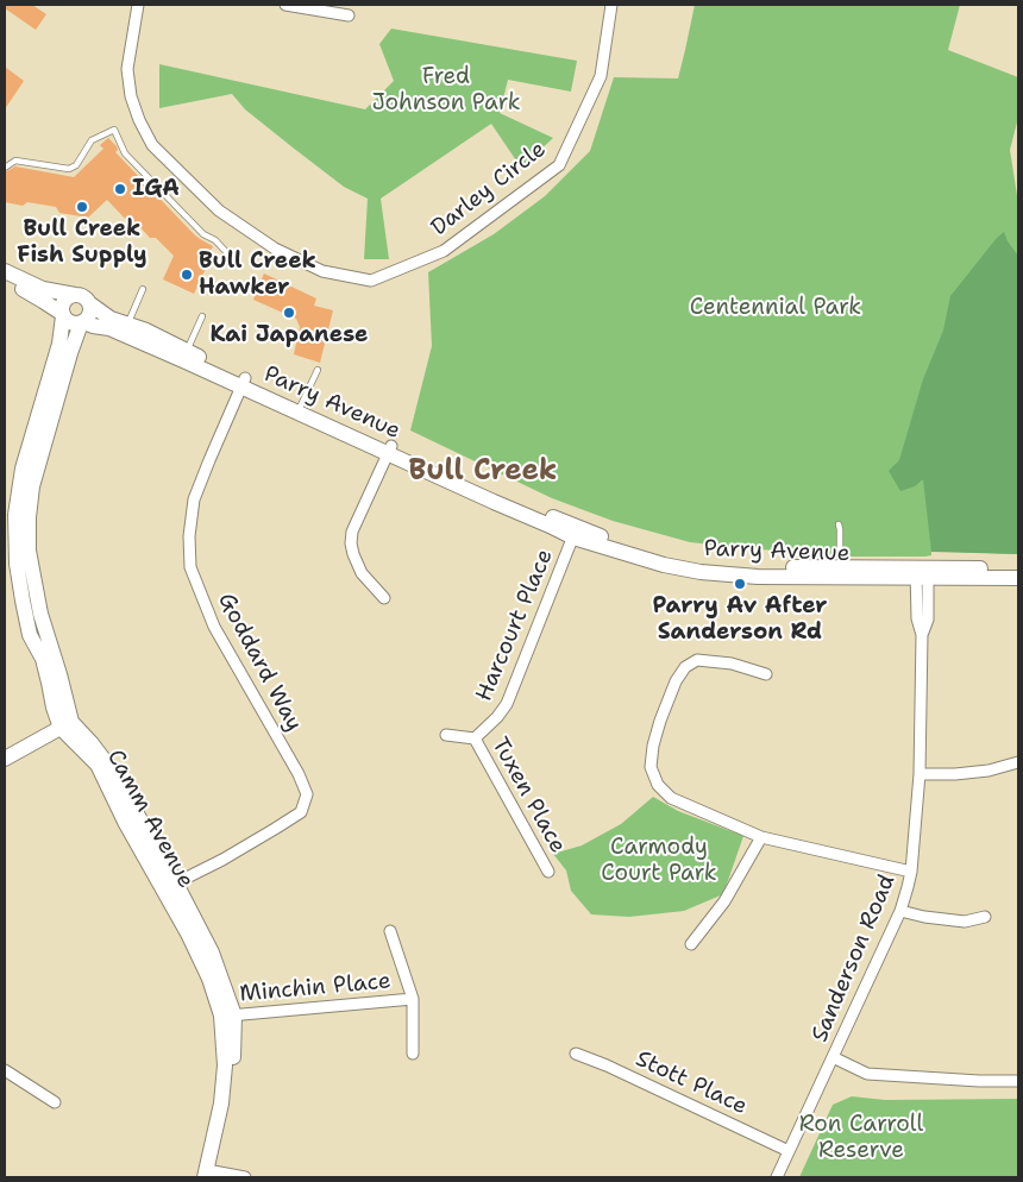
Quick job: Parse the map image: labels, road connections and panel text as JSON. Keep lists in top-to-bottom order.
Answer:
{
  "streets": {
    "main road": ["Parry Avenue", "Camm Avenue"],
    "street": [
      "Darley Circle",
      "Harcourt Place",
      "Goddard Way",
      "Tuxen Place",
      "Sanderson Road",
      "Minchin Place",
      "Stott Place"
    ]
  },
  "crossings": [
    ["Parry Avenue", "Harcourt Place"],
    ["Parry Avenue", "Goddard Way"],
    ["Parry Avenue", "Camm Avenue"],
    ["Parry Avenue", "Sanderson Road"],
    ["Harcourt Place", "Tuxen Place"],
    ["Goddard Way", "Camm Avenue"],
    ["Camm Avenue", "Minchin Place"],
    ["Sanderson Road", "Stott Place"]
  ],
  "districts": ["Bull Creek"],
  "parks": [
    "Fred Johnson Park",
    "Centennial Park",
    "Carmody Court Park",
    "Ron Carroll Reserve"
  ],
  "places": [
    "IGA",
    "Bull Creek Fish Supply",
    "Bull Creek Hawker",
    "Kai Japanese",
    "Parry Av After Sanderson Rd"
  ]
}
